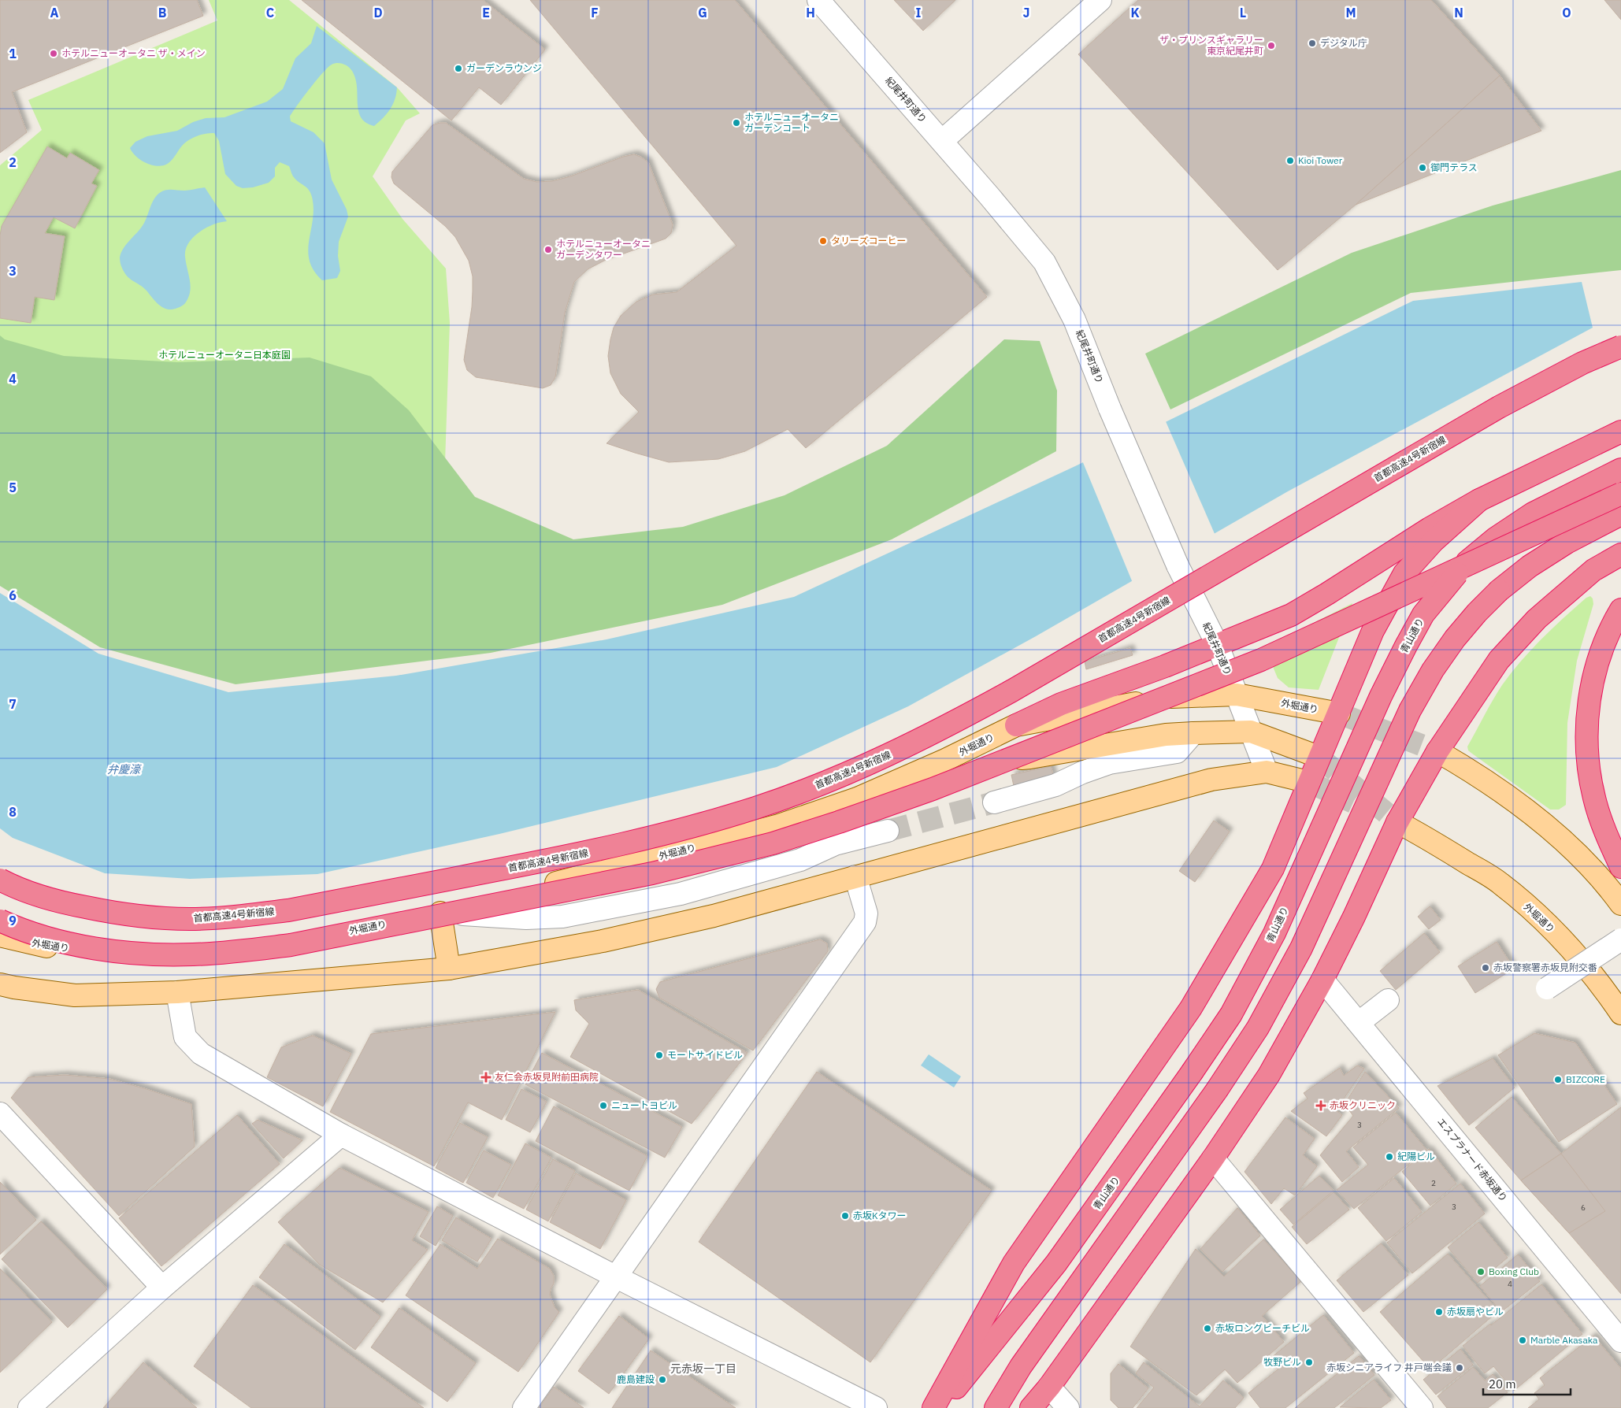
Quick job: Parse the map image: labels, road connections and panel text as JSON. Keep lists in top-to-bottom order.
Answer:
{
  "streets": {
    "highway": ["首都高速4号新宿線", "青山通り"],
    "main road": ["外堀通り"],
    "street": ["紀尾井町通り", "エスプラナード赤坂通り"]
  },
  "crossings": [
    ["紀尾井町通り", "外堀通り"]
  ],
  "districts": ["元赤坂一丁目"],
  "water": ["弁慶濠"],
  "parks": ["ホテルニューオータニ日本庭園"],
  "places": {
    "other": [
      "デジタル庁",
      "ザ・プリンスギャラリー 東京紀尾井町",
      "ホテルニューオータニ ザ・メイン",
      "ガーデンラウンジ",
      "ホテルニューオータニ ガーデンコート",
      "Kioi Tower",
      "御門テラス",
      "タリーズコーヒー",
      "ホテルニューオータニ ガーデンタワー",
      "赤坂警察署赤坂見附交番",
      "モートサイドビル",
      "BIZCORE",
      "ニュートヨビル",
      "紀陽ビル",
      "赤坂Kタワー",
      "Boxing Club",
      "赤坂扇やビル",
      "赤坂ロングビーチビル",
      "Marble Akasaka",
      "牧野ビル",
      "赤坂シニアライフ 井戸端会議",
      "鹿島建設"
    ],
    "health": ["友仁会赤坂見附前田病院", "赤坂クリニック"]
  },
  "house_numbers": [
    "3",
    "2",
    "3",
    "6",
    "4"
  ],
  "scale_bar": "20 m",
  "grid": {
    "columns": [
      "A",
      "B",
      "C",
      "D",
      "E",
      "F",
      "G",
      "H",
      "I",
      "J",
      "K",
      "L",
      "M",
      "N",
      "O"
    ],
    "rows": [
      "1",
      "2",
      "3",
      "4",
      "5",
      "6",
      "7",
      "8",
      "9"
    ]
  }
}
